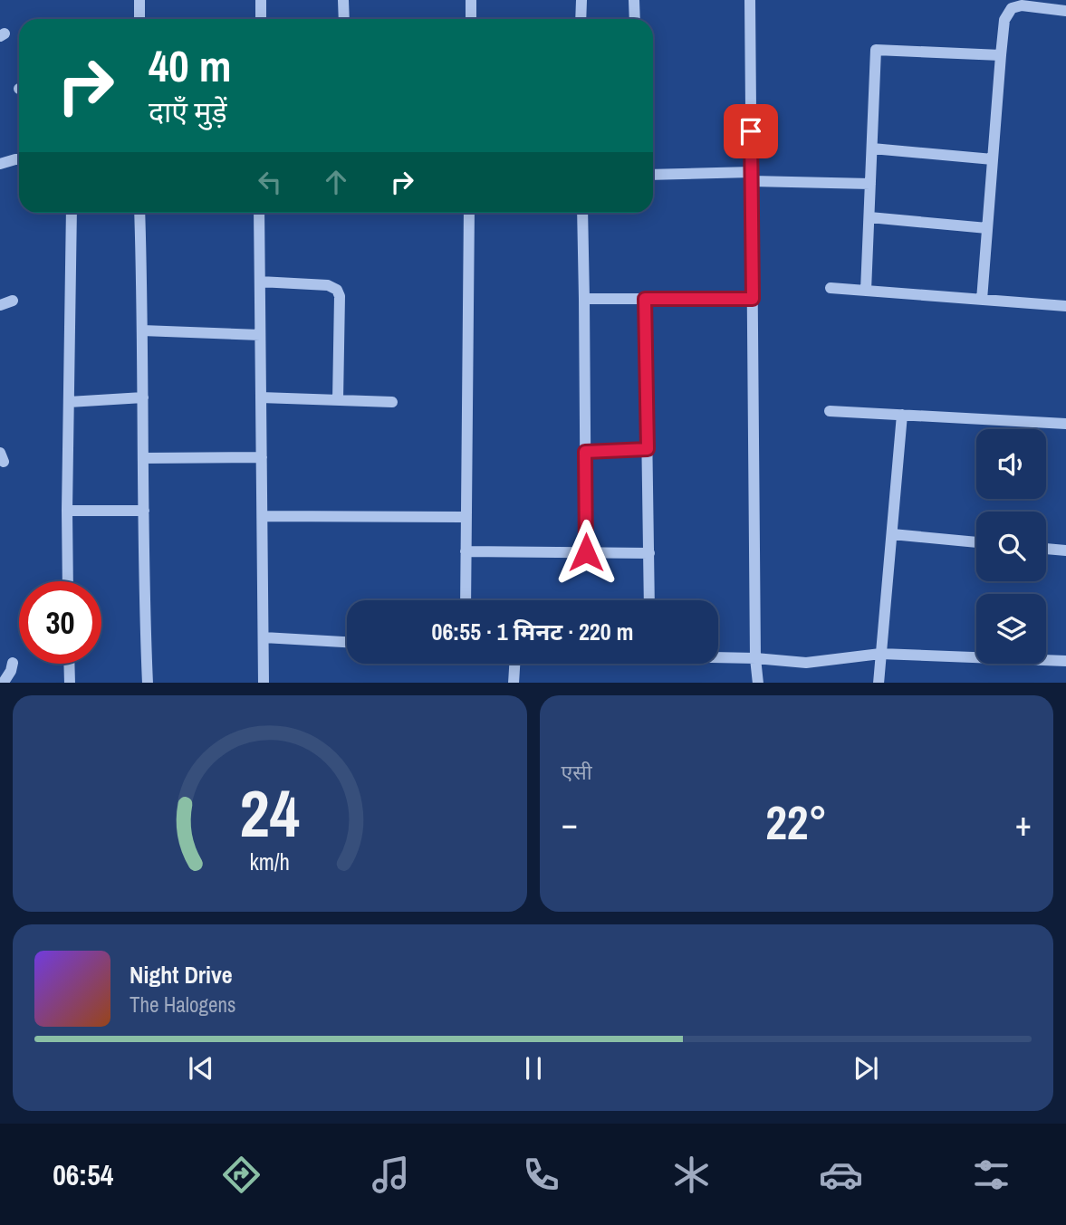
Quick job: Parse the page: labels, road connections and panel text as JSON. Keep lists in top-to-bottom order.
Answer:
{
  "page": {
    "turn": ["40 m", "दाएँ मुड़ें"],
    "limit": "30",
    "trip": "06:55 · 1 मिनट · 220 m",
    "tile": "एसी",
    "heat": ["−", "22°", "+"],
    "song": ["Night Drive", "The Halogens"],
    "tabs": "06:54",
    "gauge": ["24", "km/h"]
  }
}
